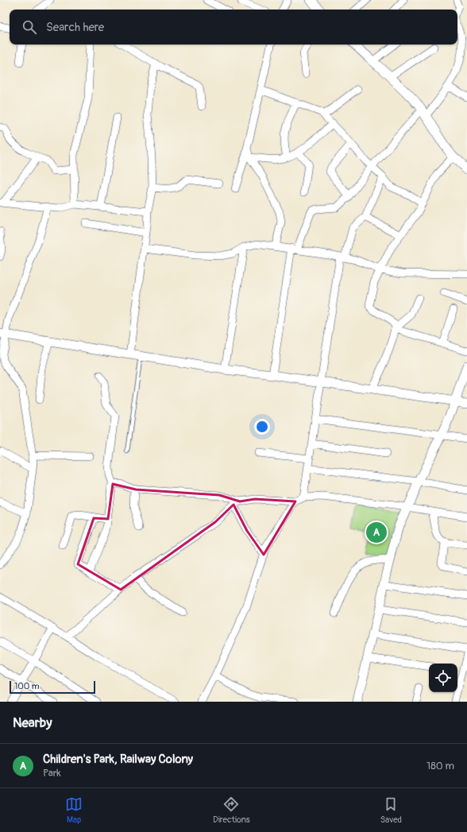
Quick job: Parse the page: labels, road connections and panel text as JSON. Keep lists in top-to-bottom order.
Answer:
{
  "scale_bar": "100 m",
  "page": {
    "search": "Search here",
    "pins": "A",
    "scale": "100 m",
    "heading": "Nearby",
    "list": [
      {
        "mark": "A",
        "name": "Children's Park, Railway Colony",
        "note": "Park",
        "value": "180 m"
      }
    ],
    "nav": ["Map", "Directions", "Saved"]
  }
}
